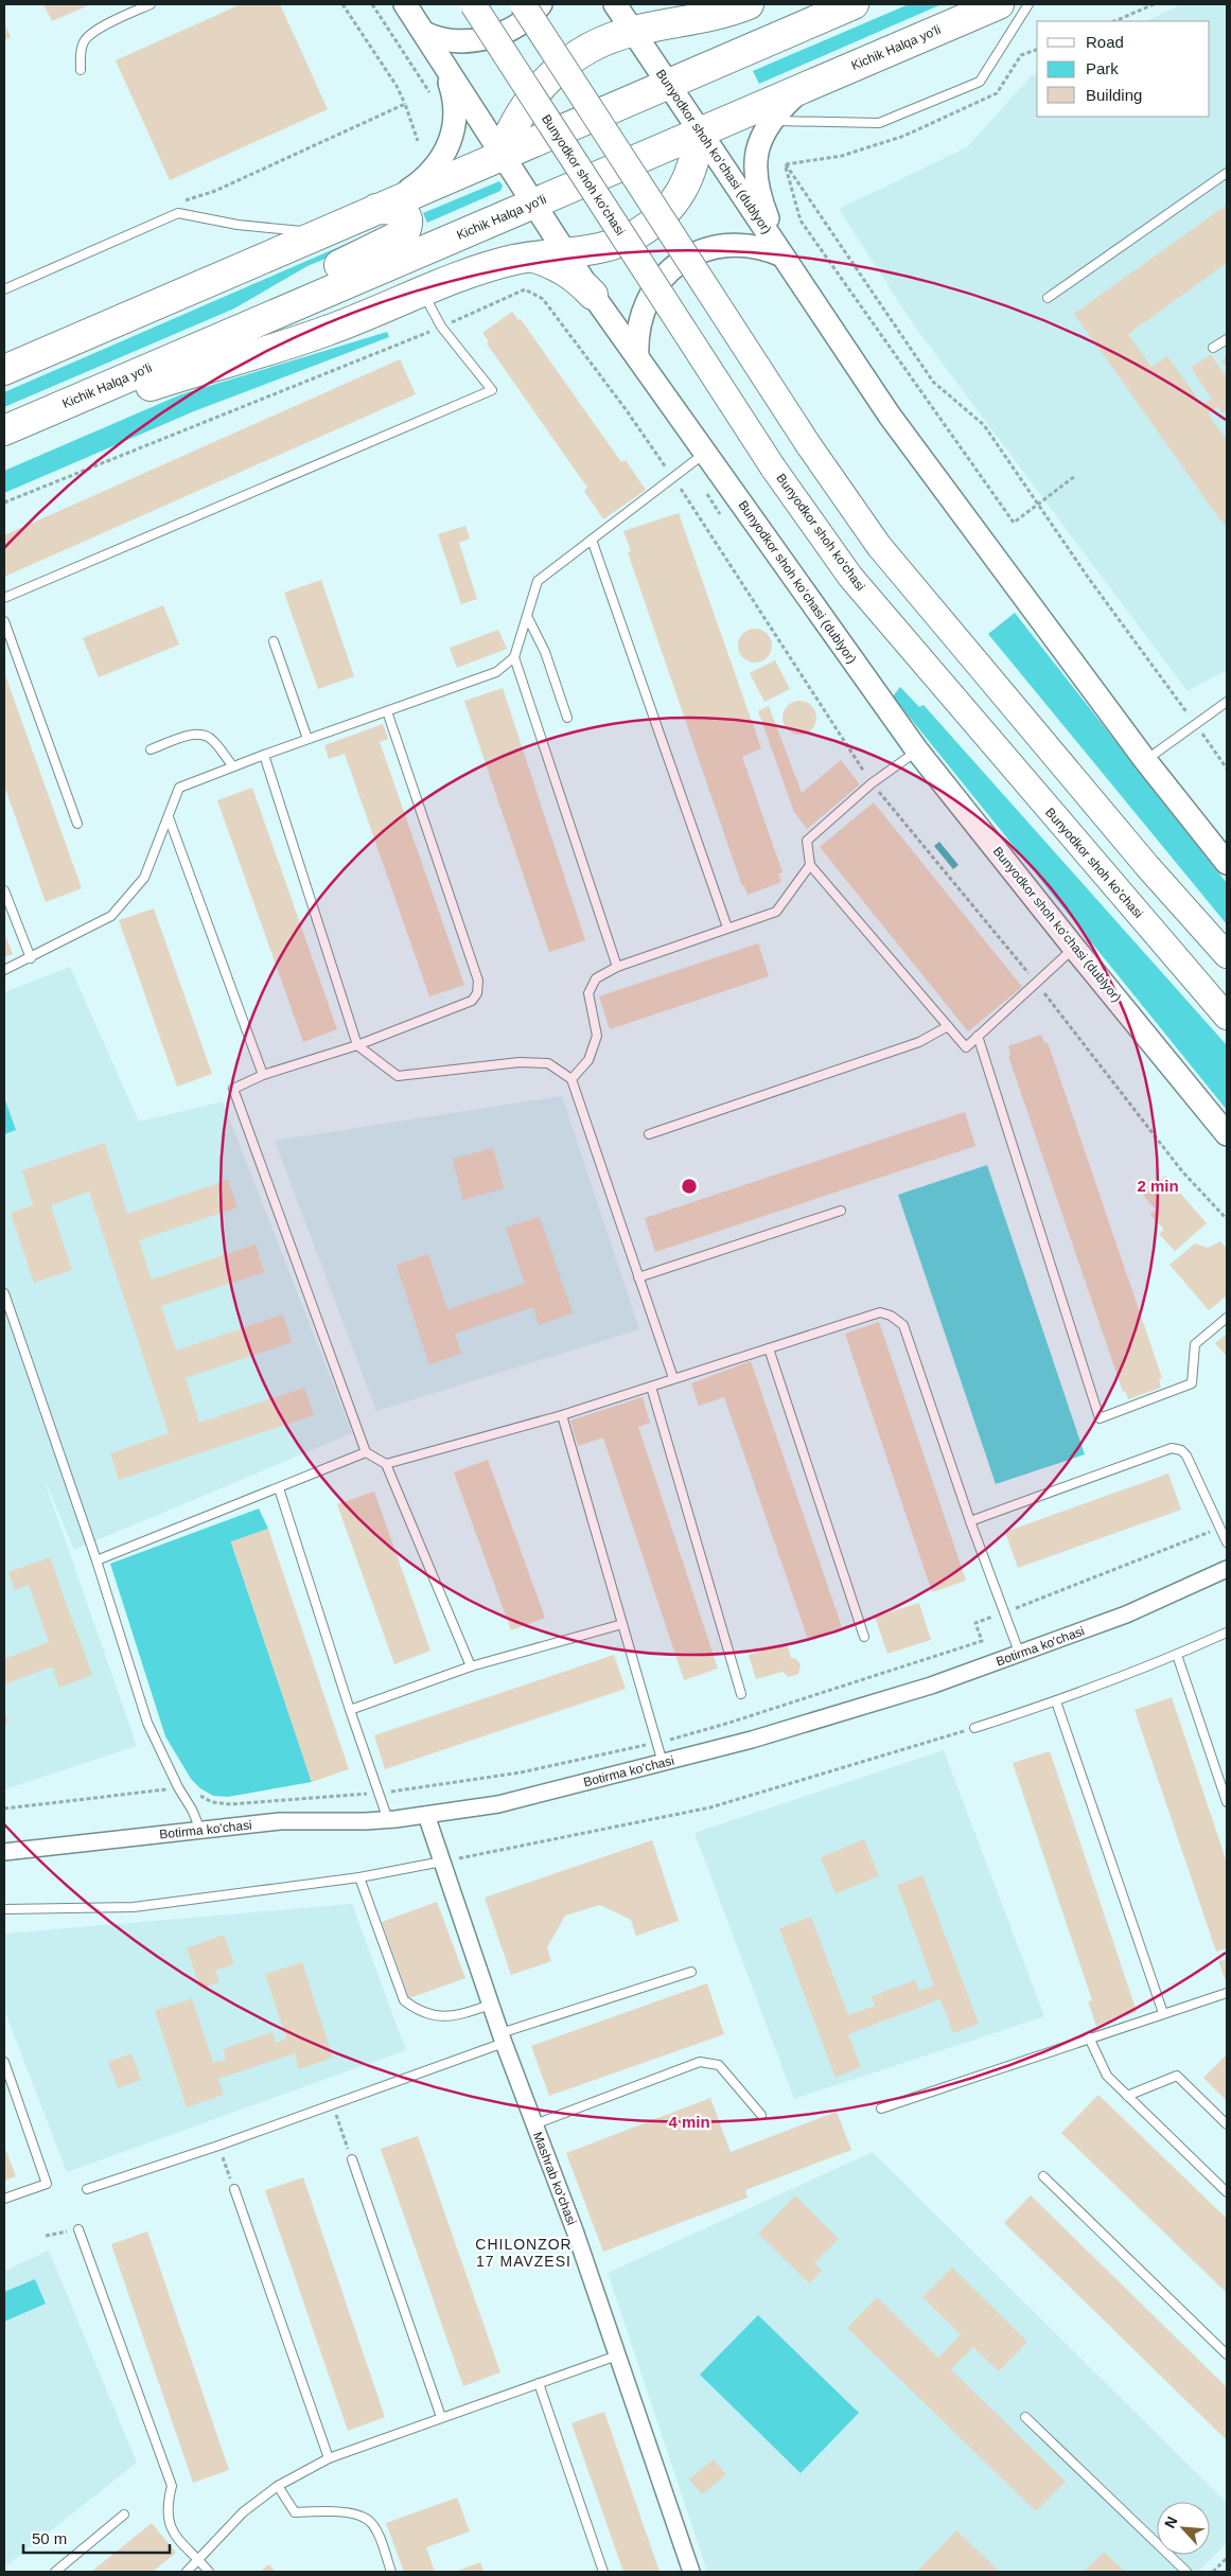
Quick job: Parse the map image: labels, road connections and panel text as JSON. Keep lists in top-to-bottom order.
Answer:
{
  "streets": {
    "highway": ["Kichik Halqa yo'li"],
    "main road": ["Bunyodkor shoh ko'chasi"],
    "street": ["Bunyodkor shoh koʻchasi (dublyor)", "Botirma ko'chasi", "Mashrab ko'chasi"]
  },
  "crossings": [
    ["Kichik Halqa yo'li", "Bunyodkor shoh koʻchasi (dublyor)"],
    ["Botirma ko'chasi", "Mashrab ko'chasi"]
  ],
  "districts": ["CHILONZOR 17 MAVZESI"],
  "legend": ["Road", "Park", "Building"],
  "scale_bar": "50 m",
  "north": "top left",
  "rings": ["2 min", "4 min"]
}
